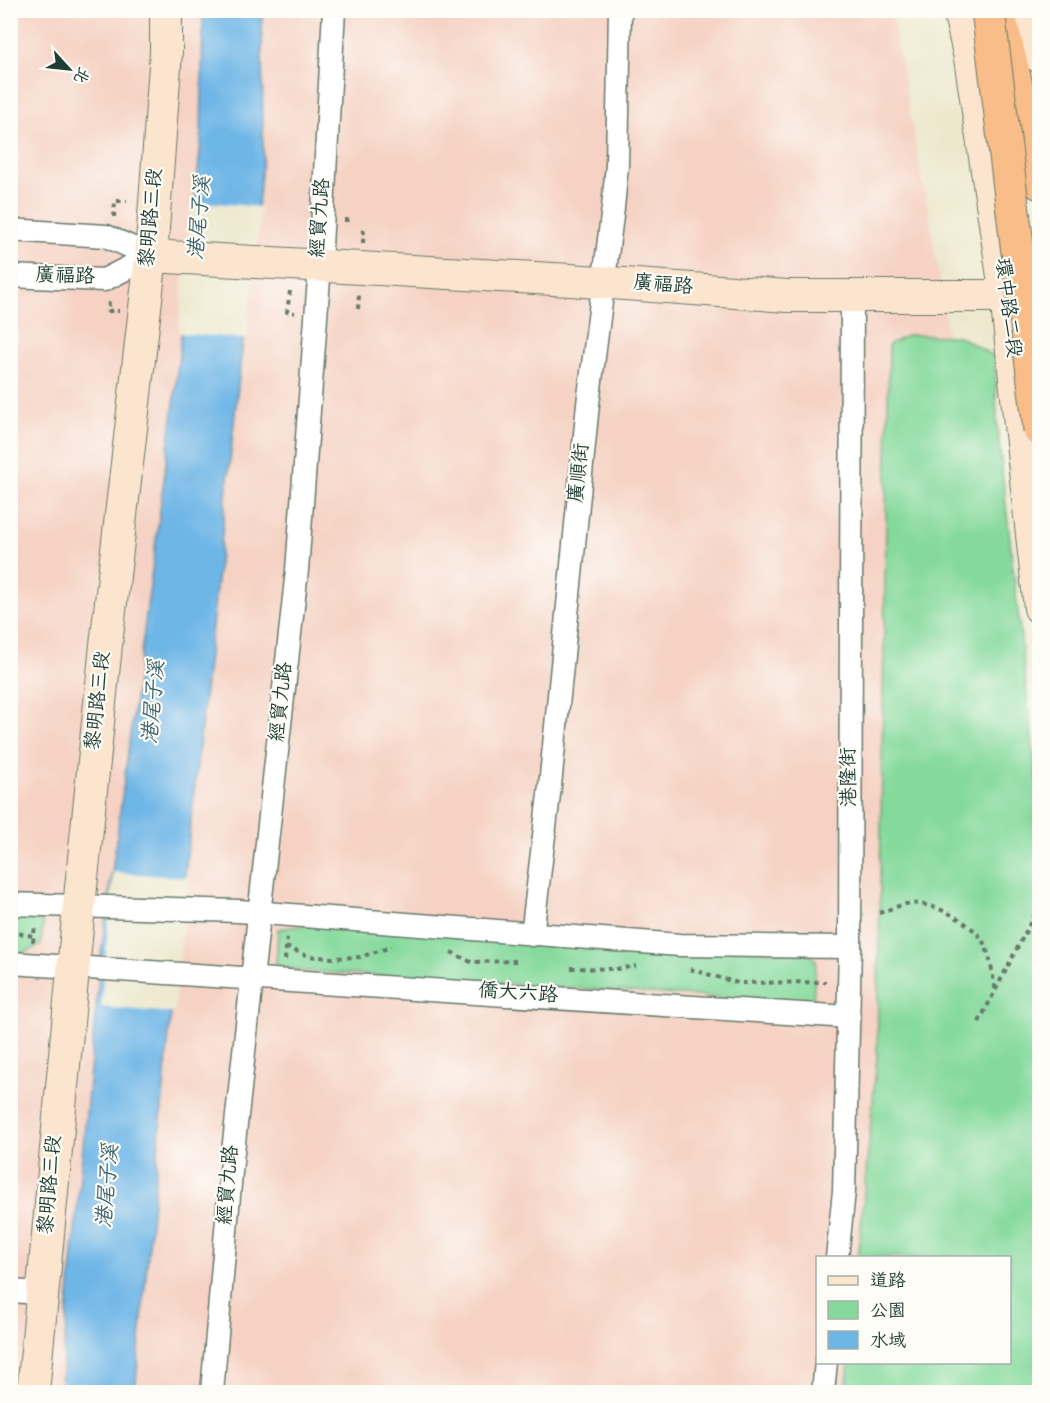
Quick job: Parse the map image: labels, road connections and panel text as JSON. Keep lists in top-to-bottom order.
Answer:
{
  "streets": {
    "street": [
      "黎明路三段",
      "經貿九路",
      "廣福路",
      "環中路二段",
      "廣順街",
      "港隆街",
      "僑大六路"
    ]
  },
  "crossings": [
    ["黎明路三段", "廣福路"],
    ["黎明路三段", "僑大六路"],
    ["經貿九路", "廣福路"],
    ["經貿九路", "僑大六路"],
    ["廣福路", "環中路二段"],
    ["廣福路", "廣順街"],
    ["廣福路", "港隆街"],
    ["港隆街", "僑大六路"]
  ],
  "water": ["港尾子溪"],
  "legend": ["道路", "公園", "水域"],
  "north": "bottom right"
}
